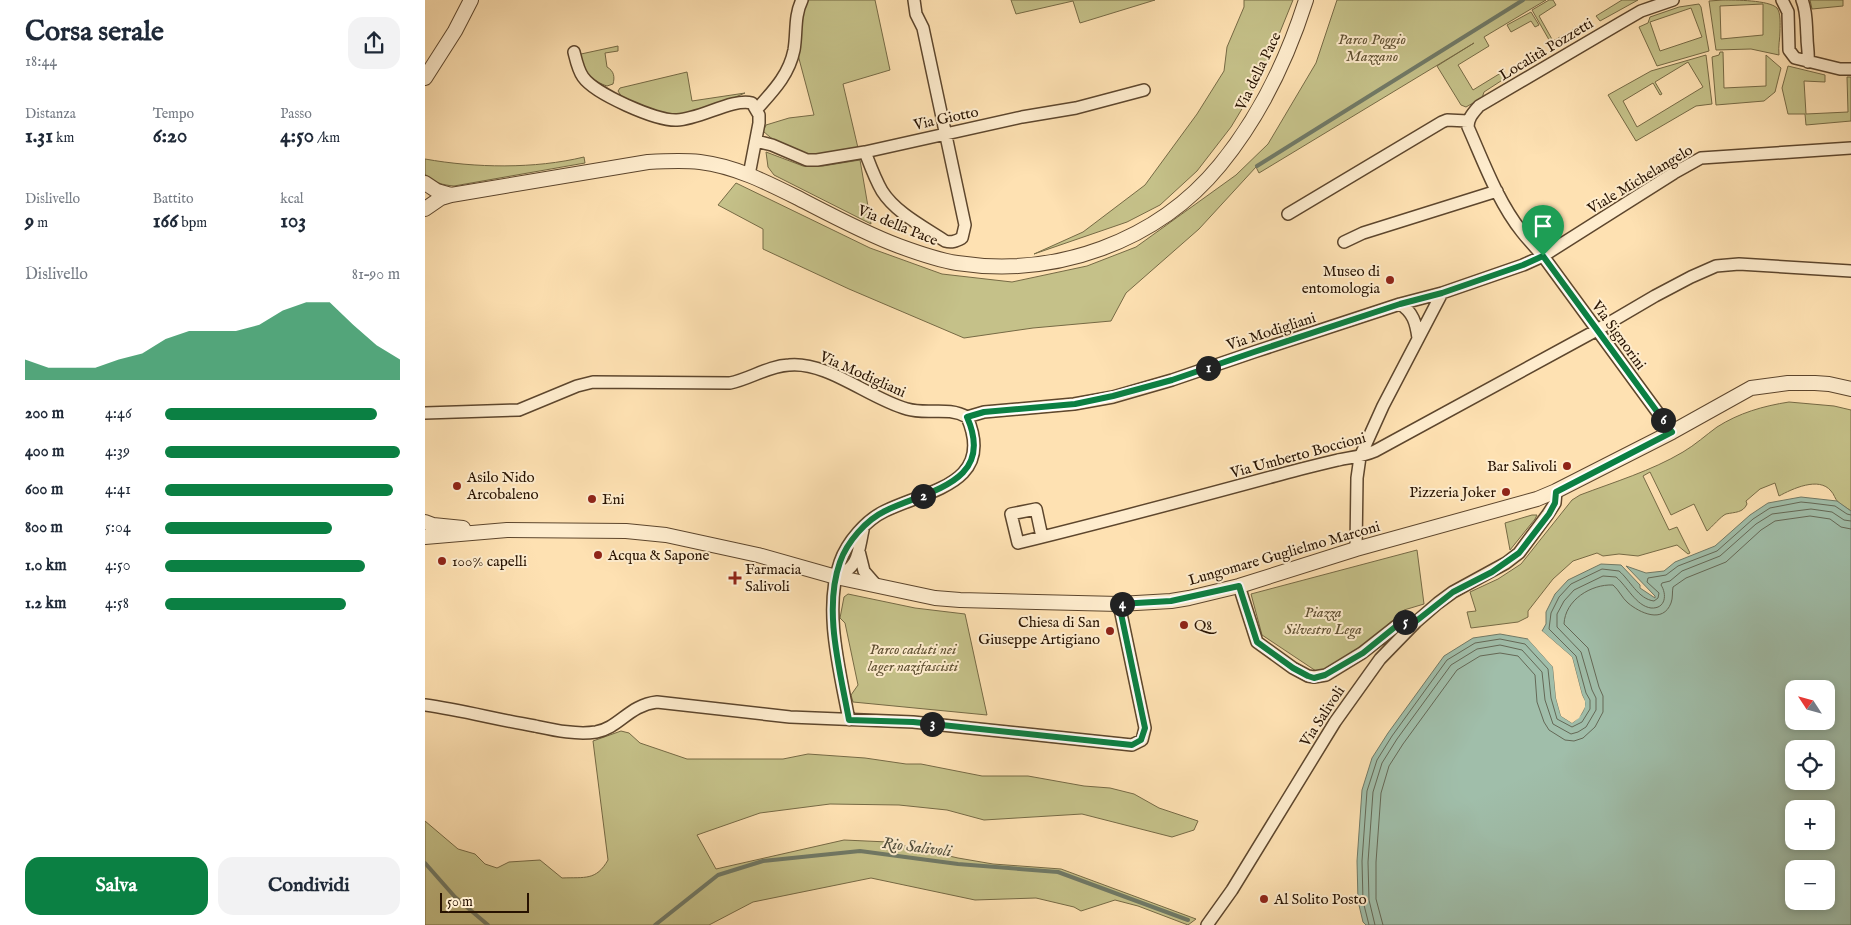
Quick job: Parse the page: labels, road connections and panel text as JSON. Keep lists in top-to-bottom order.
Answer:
{
  "streets": {
    "street": [
      "Località Pozzetti",
      "Via della Pace",
      "Via Giotto",
      "Viale Michelangelo",
      "Via Modigliani",
      "Via Signorini",
      "Via Umberto Boccioni",
      "Lungomare Guglielmo Marconi",
      "Via Salivoli"
    ]
  },
  "crossings": [
    ["Viale Michelangelo", "Via Modigliani"],
    ["Viale Michelangelo", "Via Signorini"],
    ["Via Signorini", "Via Umberto Boccioni"],
    ["Via Signorini", "Lungomare Guglielmo Marconi"],
    ["Lungomare Guglielmo Marconi", "Via Salivoli"]
  ],
  "water": ["Rio Salivoli"],
  "parks": ["Parco Poggio Mazzano", "Piazza Silvestro Lega", "Parco caduti nei lager nazifascisti"],
  "places": {
    "other": [
      "Museo di entomologia",
      "Bar Salivoli",
      "Asilo Nido Arcobaleno",
      "Pizzeria Joker",
      "Eni",
      "Acqua & Sapone",
      "100% capelli",
      "Q8",
      "Chiesa di San Giuseppe Artigiano",
      "Al Solito Posto"
    ],
    "health": ["Farmacia Salivoli"]
  },
  "scale_bar": "50 m",
  "north": "top left",
  "page": {
    "heading": ["Corsa serale", "18:44"],
    "stats": [
      ["Distanza", "1.31 km"],
      ["Tempo", "6:20"],
      ["Passo", "4:50 /km"],
      ["Dislivello", "9 m"],
      ["Battito", "166 bpm"],
      ["kcal", "103"]
    ],
    "chart": ["Dislivello", "81–90 m"],
    "pins": [
      "1",
      "6",
      "2",
      "4",
      "5",
      "3"
    ],
    "list": [
      {
        "name": "200 m",
        "note": "4:46"
      },
      {
        "name": "400 m",
        "note": "4:39"
      },
      {
        "name": "600 m",
        "note": "4:41"
      },
      {
        "name": "800 m",
        "note": "5:04"
      },
      {
        "name": "1.0 km",
        "note": "4:50"
      },
      {
        "name": "1.2 km",
        "note": "4:58"
      }
    ],
    "map_buttons": ["+", "−"],
    "buttons": ["Salva", "Condividi"],
    "scale": "50 m"
  }
}
